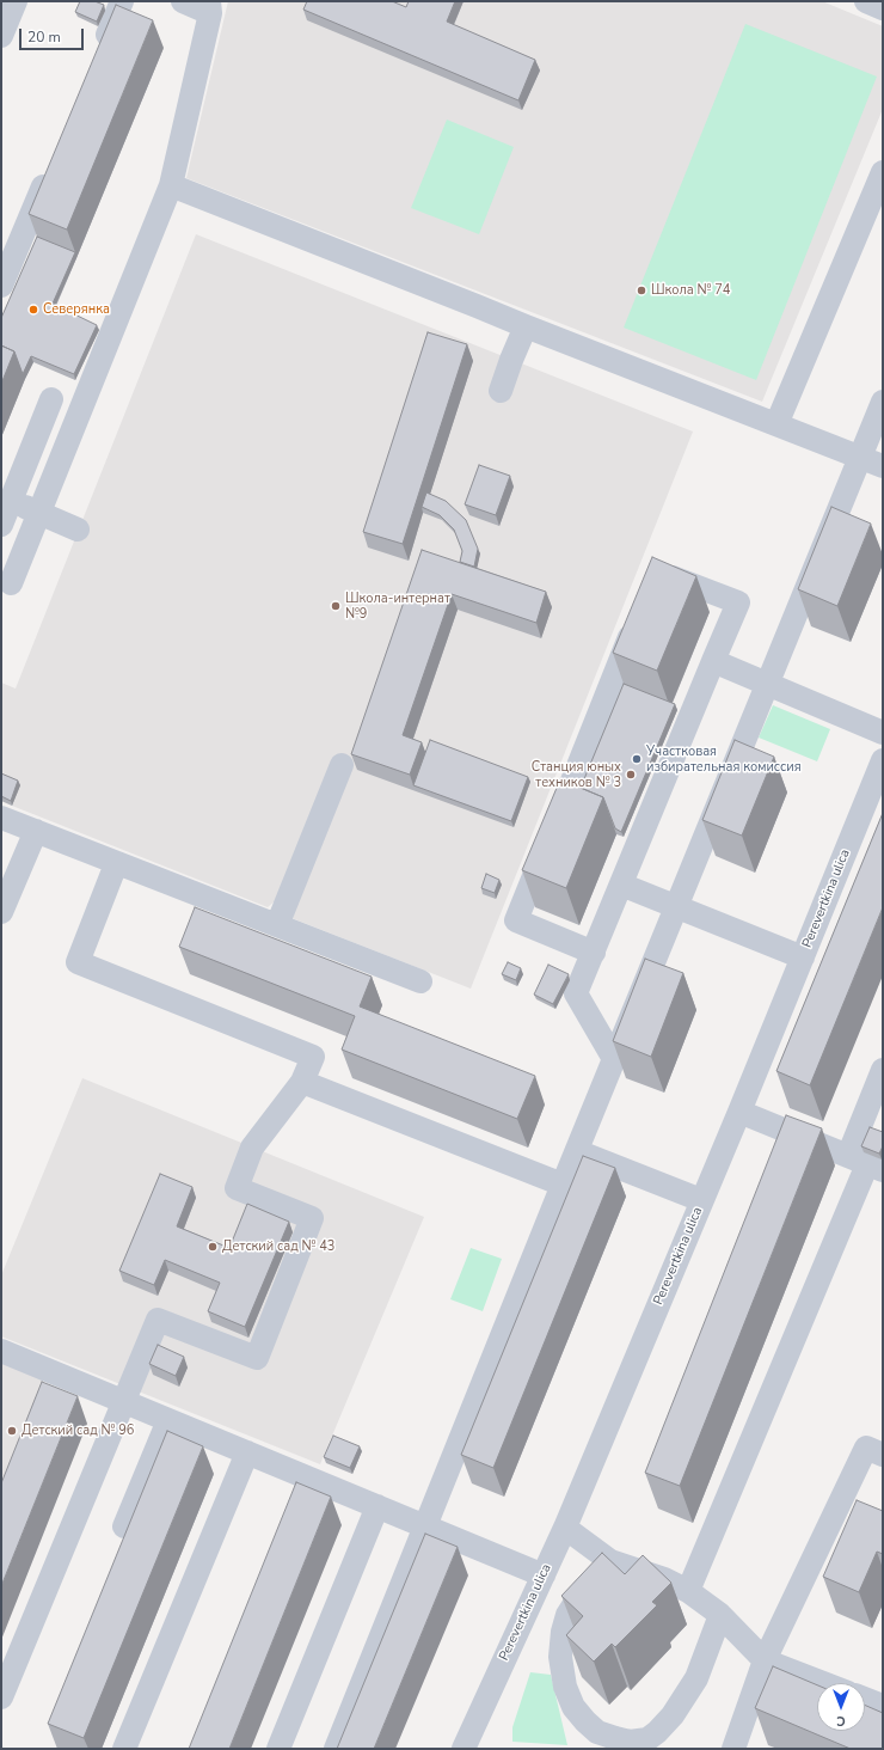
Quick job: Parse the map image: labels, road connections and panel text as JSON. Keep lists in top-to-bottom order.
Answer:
{
  "streets": {
    "street": ["Perevertkina ulica"]
  },
  "places": [
    "Школа № 74",
    "Северянка",
    "Школа-интернат №9",
    "Участковая избирательная комиссия",
    "Станция юных техников № 3",
    "Детский сад № 43",
    "Детский сад № 96"
  ],
  "scale_bar": "20 m",
  "north": "bottom"
}
